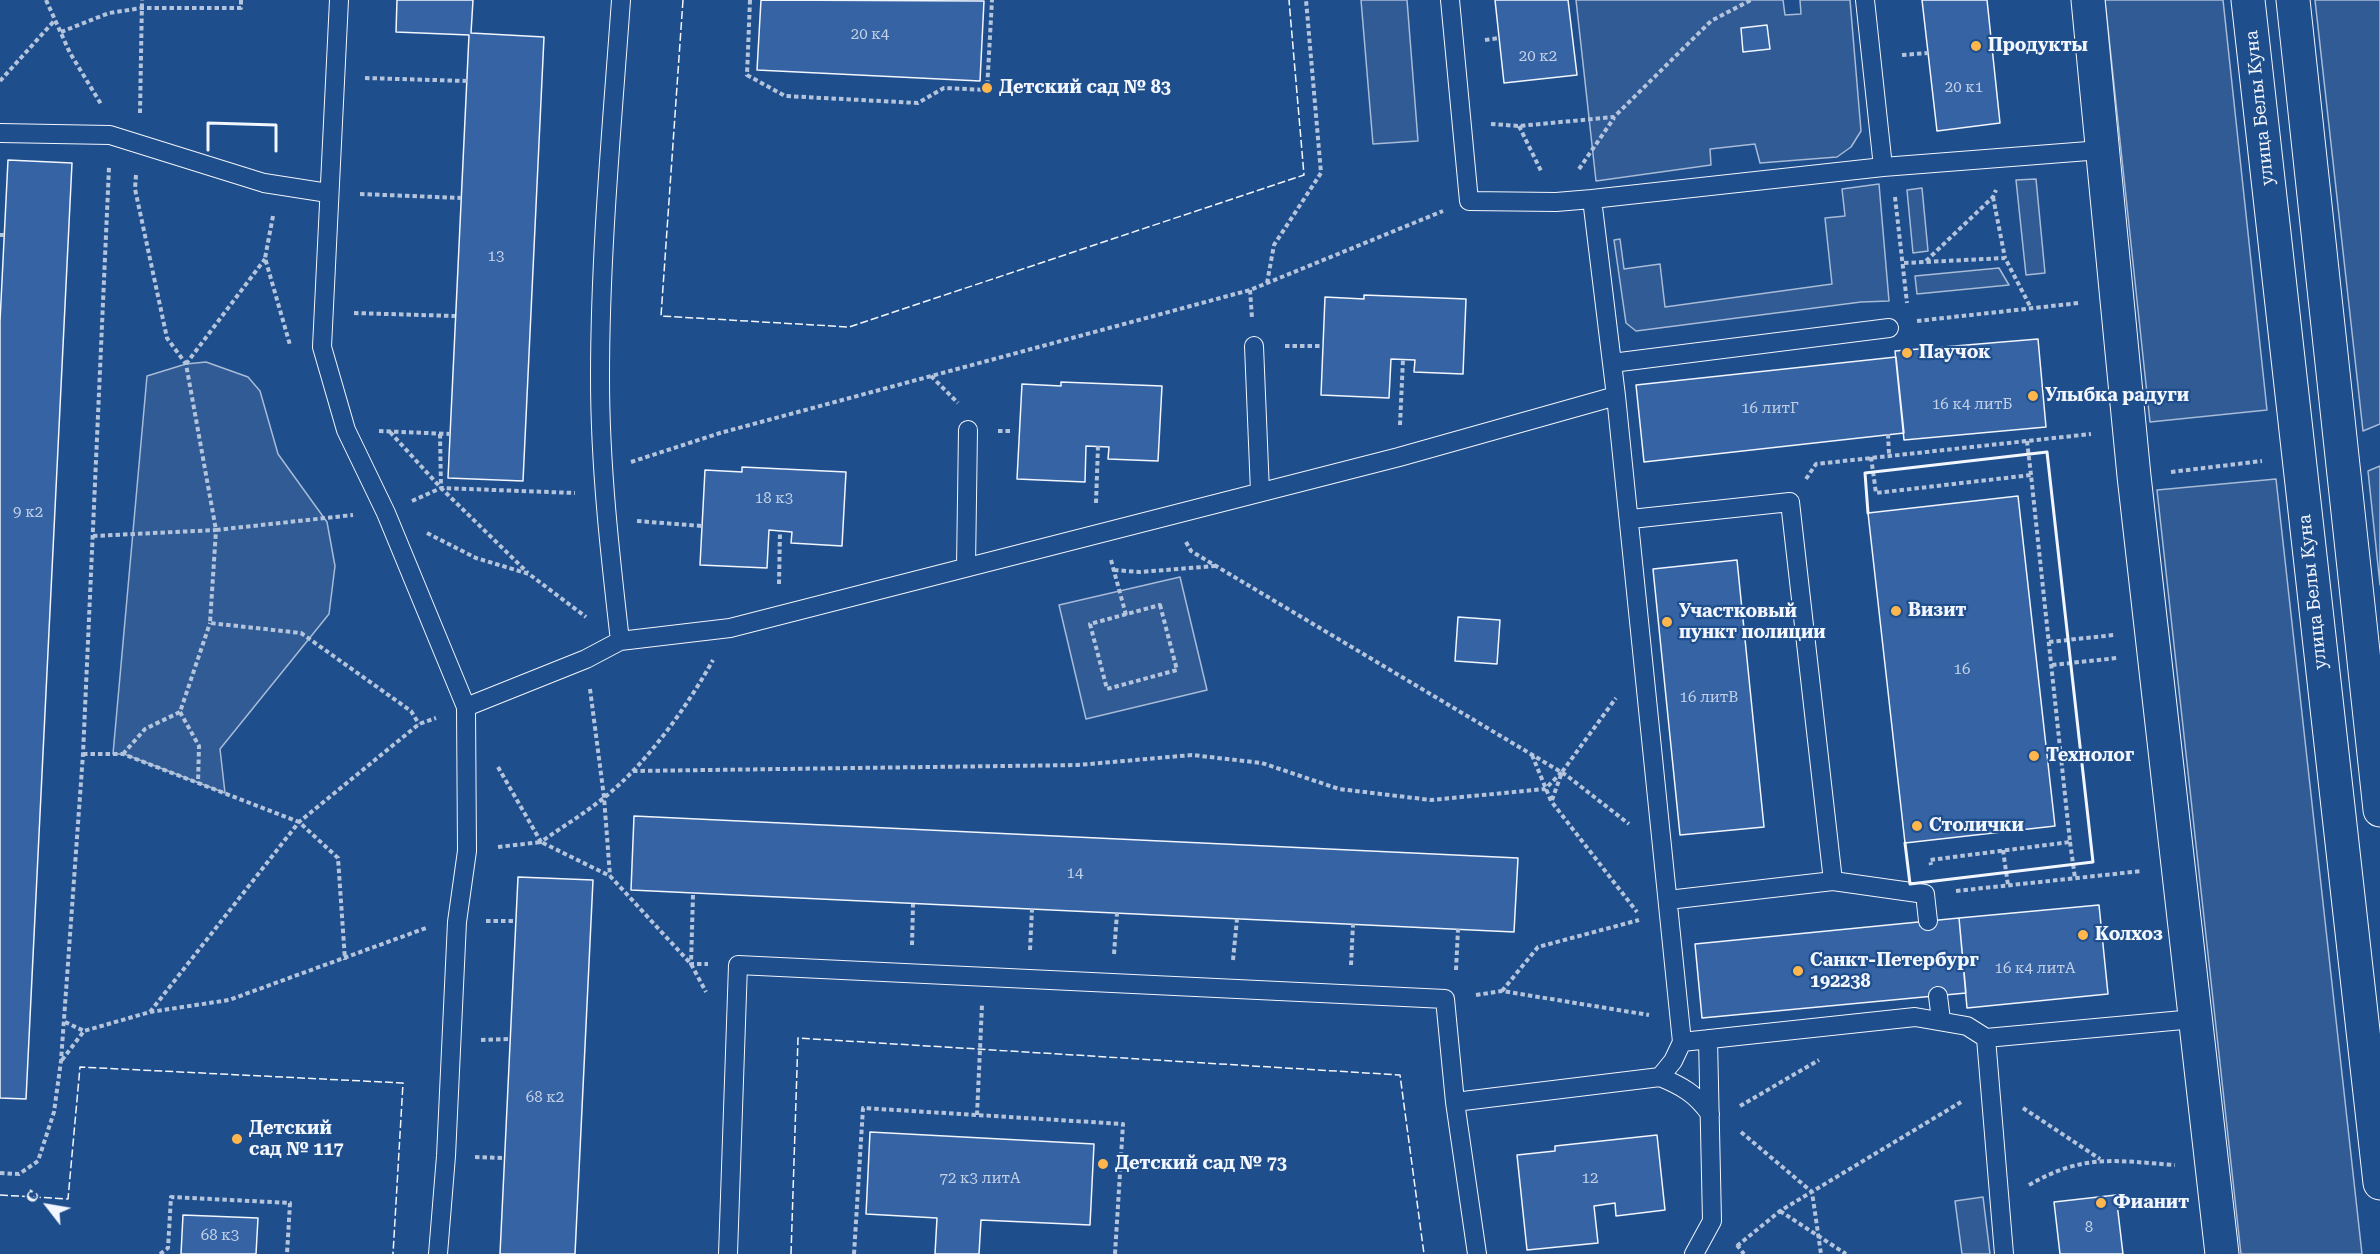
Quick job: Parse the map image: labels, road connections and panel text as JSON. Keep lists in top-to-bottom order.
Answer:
{
  "streets": {
    "street": ["улица Белы Куна"]
  },
  "places": [
    "Продукты",
    "Детский сад № 83",
    "Паучок",
    "Улыбка радуги",
    "Визит",
    "Участковый пункт полиции",
    "Технолог",
    "Столички",
    "Колхоз",
    "Санкт-Петербург 192238",
    "Детский сад № 117",
    "Детский сад № 73",
    "Фианит"
  ],
  "house_numbers": [
    "20 к4",
    "20 к2",
    "20 к1",
    "13",
    "16 к4 литБ",
    "16 литГ",
    "18 к3",
    "9 к2",
    "16",
    "16 литВ",
    "14",
    "16 к4 литА",
    "68 к2",
    "72 к3 литА",
    "12",
    "8",
    "68 к3"
  ],
  "north": "top left"
}
